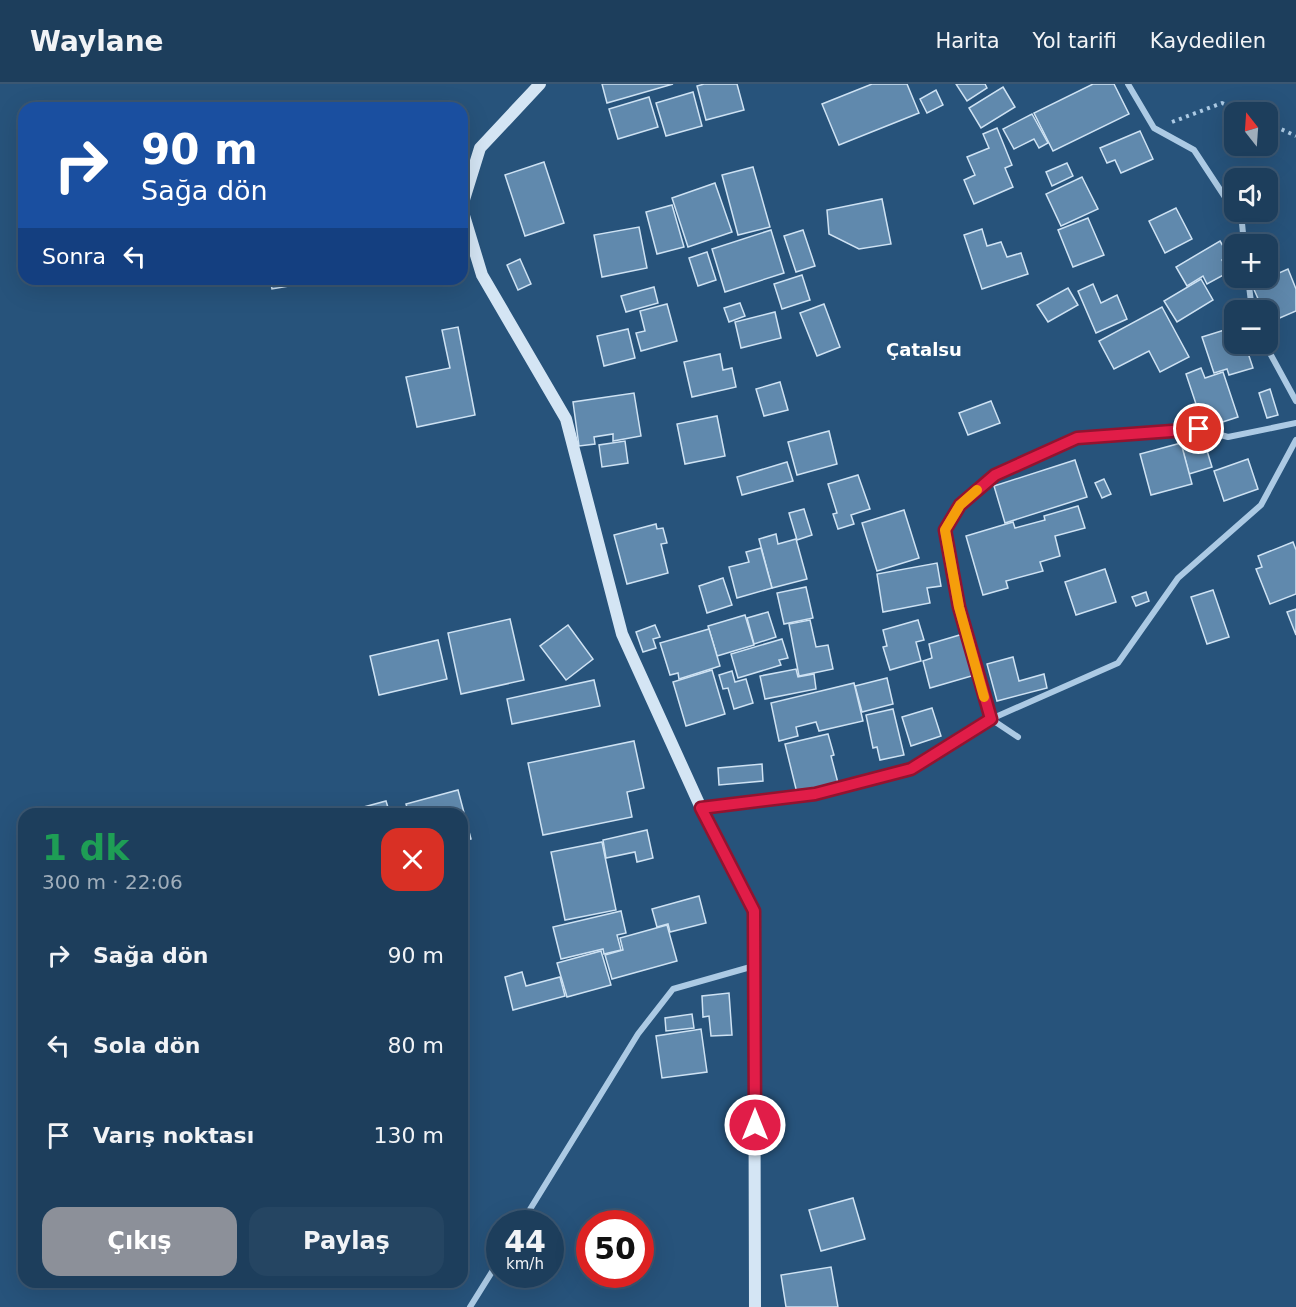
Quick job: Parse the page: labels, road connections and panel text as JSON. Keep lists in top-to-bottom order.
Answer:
{
  "districts": ["Çatalsu"],
  "north": "top",
  "page": {
    "header": "Waylane",
    "nav": ["Harita", "Yol tarifi", "Kaydedilen"],
    "map_buttons": ["+", "−"],
    "turn": ["90 m", "Sağa dön"],
    "then": "Sonra",
    "heading": ["1 dk", "300 m · 22:06"],
    "list": [
      {
        "name": "Sağa dön",
        "value": "90 m"
      },
      {
        "name": "Sola dön",
        "value": "80 m"
      },
      {
        "name": "Varış noktası",
        "value": "130 m"
      }
    ],
    "buttons": ["Çıkış", "Paylaş"],
    "speed": "44 km/h",
    "limit": "50"
  }
}
